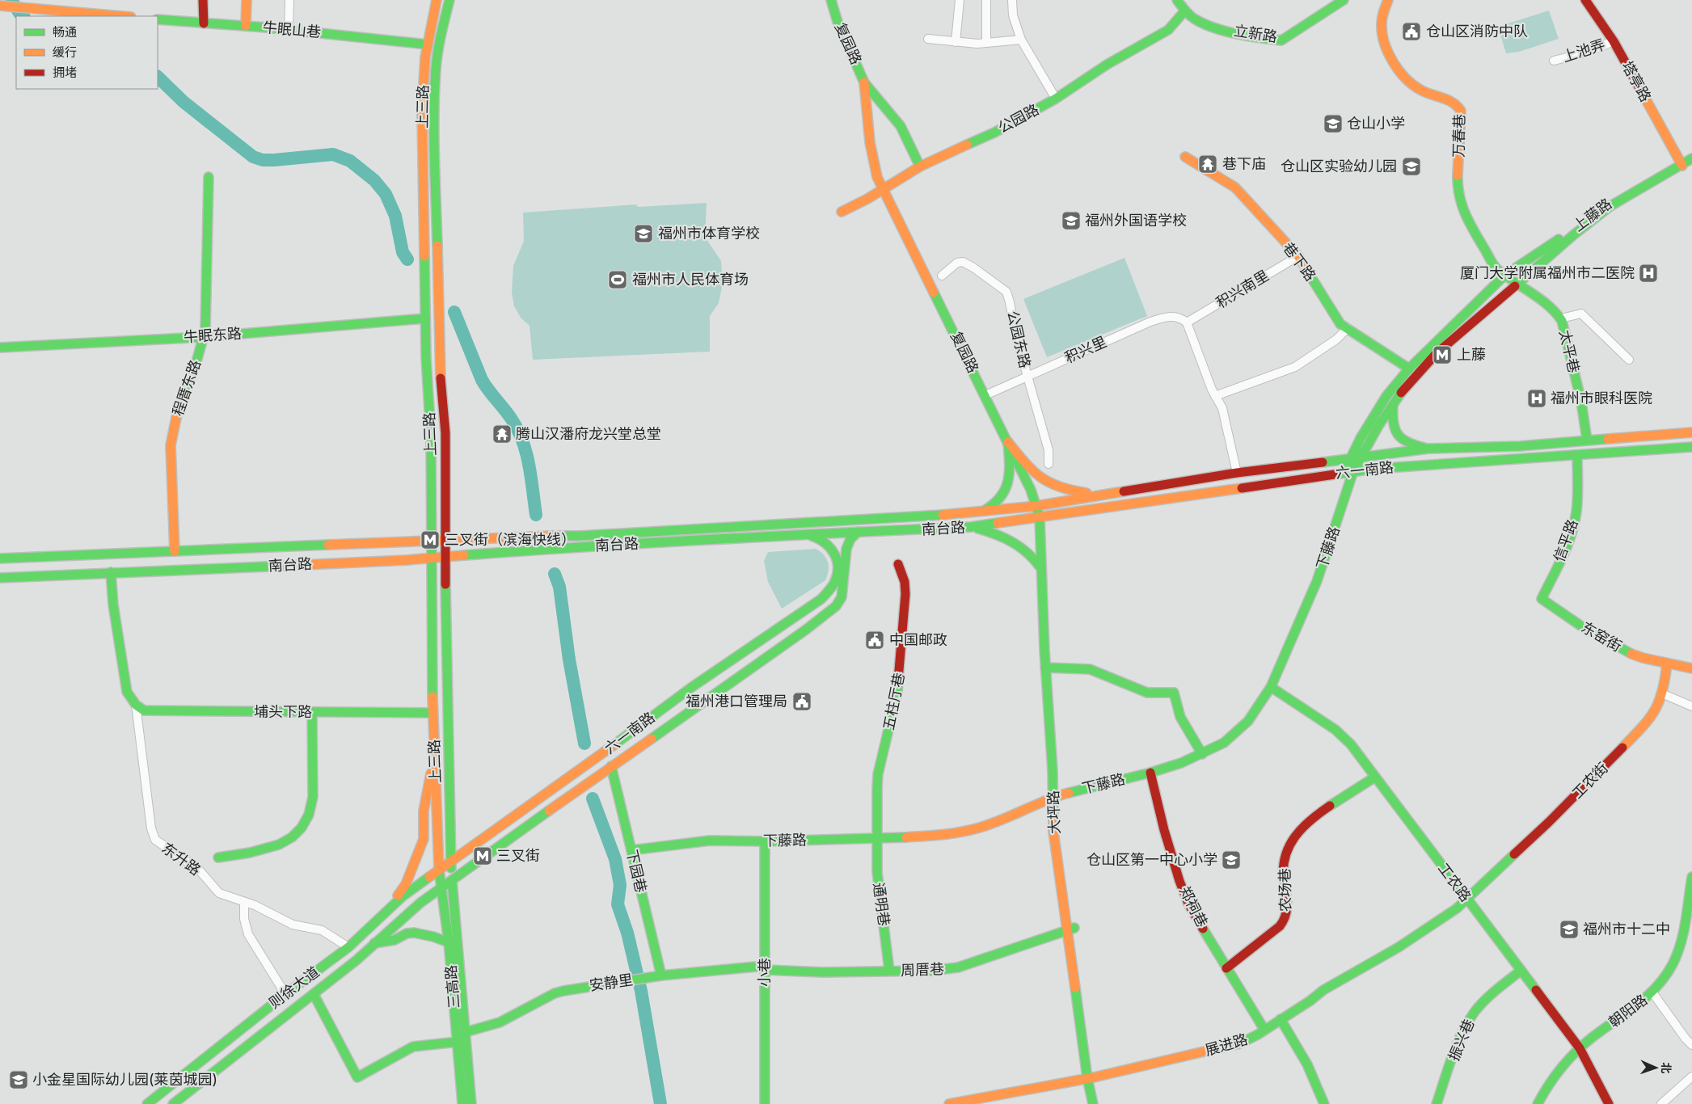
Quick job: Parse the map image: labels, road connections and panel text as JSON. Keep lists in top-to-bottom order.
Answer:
{
  "streets": {
    "main road": [
      "牛眠山巷",
      "立新路",
      "复园路",
      "塔亭路",
      "上三路",
      "公园路",
      "万春巷",
      "上藤路",
      "巷下路",
      "牛眠东路",
      "太平巷",
      "程厝东路",
      "六一南路",
      "南台路",
      "信平路",
      "下藤路",
      "东窑街",
      "五柱厅巷",
      "埔头下路",
      "工农街",
      "大坪路",
      "下园巷",
      "工农路",
      "农场巷",
      "通明巷",
      "郑祠巷",
      "周厝巷",
      "小巷",
      "安静里",
      "三高路",
      "则徐大道",
      "朝阳路",
      "振兴巷",
      "展进路"
    ],
    "street": [
      "上池弄",
      "积兴南里",
      "公园东路",
      "积兴里",
      "东升路"
    ]
  },
  "crossings": [
    ["牛眠山巷", "上三路"],
    ["立新路", "公园路"],
    ["复园路", "公园路"],
    ["复园路", "积兴里"],
    ["复园路", "六一南路"],
    ["复园路", "南台路"],
    ["复园路", "大坪路"],
    ["上池弄", "塔亭路"],
    ["塔亭路", "上藤路"],
    ["塔亭路", "下藤路"],
    ["上三路", "牛眠东路"],
    ["上三路", "六一南路"],
    ["上三路", "南台路"],
    ["上三路", "埔头下路"],
    ["上三路", "三高路"],
    ["上三路", "则徐大道"],
    ["万春巷", "上藤路"],
    ["万春巷", "太平巷"],
    ["万春巷", "下藤路"],
    ["上藤路", "巷下路"],
    ["上藤路", "六一南路"],
    ["上藤路", "下藤路"],
    ["巷下路", "积兴南里"],
    ["积兴南里", "积兴里"],
    ["牛眠东路", "程厝东路"],
    ["公园东路", "积兴里"],
    ["太平巷", "六一南路"],
    ["太平巷", "下藤路"],
    ["程厝东路", "南台路"],
    ["六一南路", "南台路"],
    ["六一南路", "信平路"],
    ["六一南路", "下藤路"],
    ["六一南路", "大坪路"],
    ["六一南路", "下园巷"],
    ["六一南路", "三高路"],
    ["六一南路", "则徐大道"],
    ["南台路", "大坪路"],
    ["信平路", "东窑街"],
    ["下藤路", "五柱厅巷"],
    ["下藤路", "大坪路"],
    ["下藤路", "下园巷"],
    ["下藤路", "工农路"],
    ["下藤路", "通明巷"],
    ["下藤路", "郑祠巷"],
    ["下藤路", "小巷"],
    ["东窑街", "工农街"],
    ["五柱厅巷", "通明巷"],
    ["埔头下路", "东升路"],
    ["工农街", "工农路"],
    ["工农街", "展进路"],
    ["大坪路", "周厝巷"],
    ["大坪路", "展进路"],
    ["东升路", "则徐大道"],
    ["下园巷", "安静里"],
    ["工农路", "农场巷"],
    ["工农路", "朝阳路"],
    ["工农路", "振兴巷"],
    ["工农路", "展进路"],
    ["农场巷", "郑祠巷"],
    ["通明巷", "周厝巷"],
    ["郑祠巷", "展进路"],
    ["周厝巷", "小巷"],
    ["周厝巷", "安静里"],
    ["小巷", "安静里"],
    ["安静里", "三高路"],
    ["三高路", "则徐大道"]
  ],
  "places": {
    "public building": ["仓山区消防中队", "中国邮政", "福州港口管理局"],
    "school or university": [
      "仓山小学",
      "仓山区实验幼儿园",
      "福州外国语学校",
      "福州市体育学校",
      "仓山区第一中心小学",
      "福州市十二中",
      "小金星国际幼儿园(莱茵城园)"
    ],
    "temple": ["巷下庙", "腾山汉潘府龙兴堂总堂"],
    "hospital": ["厦门大学附属福州市二医院", "福州市眼科医院"],
    "sports": ["福州市人民体育场"],
    "metro station": ["上藤", "三叉街（滨海快线）", "三叉街"]
  },
  "legend": ["畅通", "缓行", "拥堵"],
  "north": "right"
}
